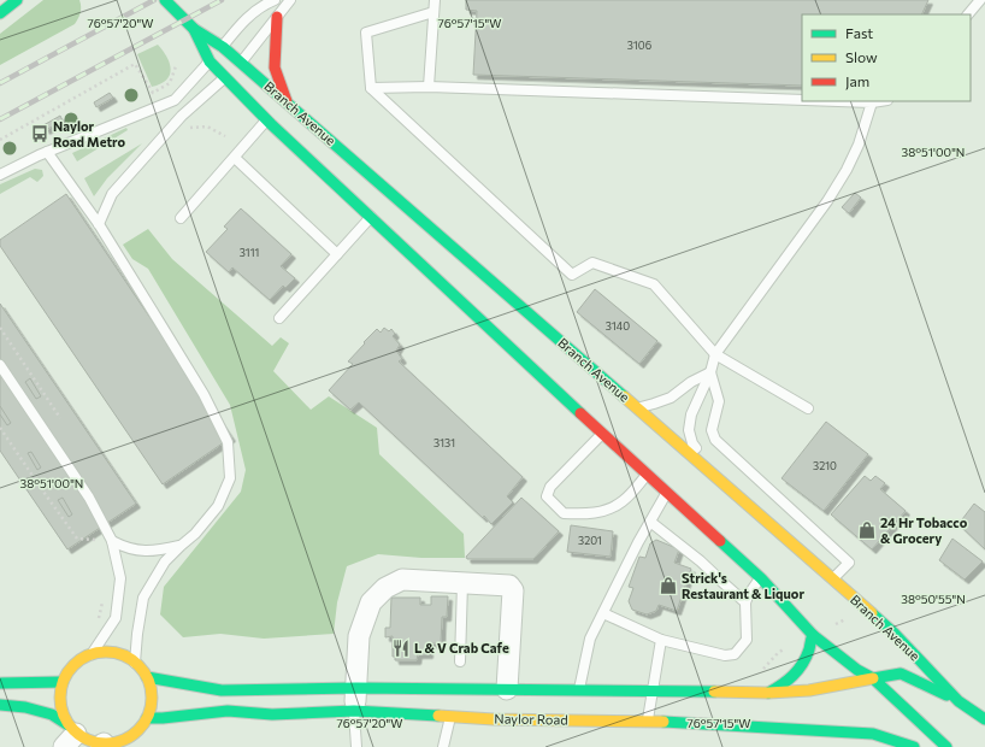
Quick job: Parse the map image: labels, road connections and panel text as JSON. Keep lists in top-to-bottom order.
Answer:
{
  "streets": {
    "main road": ["Branch Avenue", "Naylor Road"]
  },
  "places": {
    "bus stop": ["Naylor Road Metro"],
    "shop": ["24 Hr Tobacco & Grocery", "Strick's Restaurant & Liquor"],
    "restaurant": ["L & V Crab Cafe"]
  },
  "house_numbers": [
    "3106",
    "3111",
    "3140",
    "3131",
    "3210",
    "3201"
  ],
  "legend": ["Fast", "Slow", "Jam"],
  "coordinates": [
    "76°57'20\"W",
    "76°57'15\"W",
    "38°51'00\"N",
    "38°50'55\"N"
  ]
}
